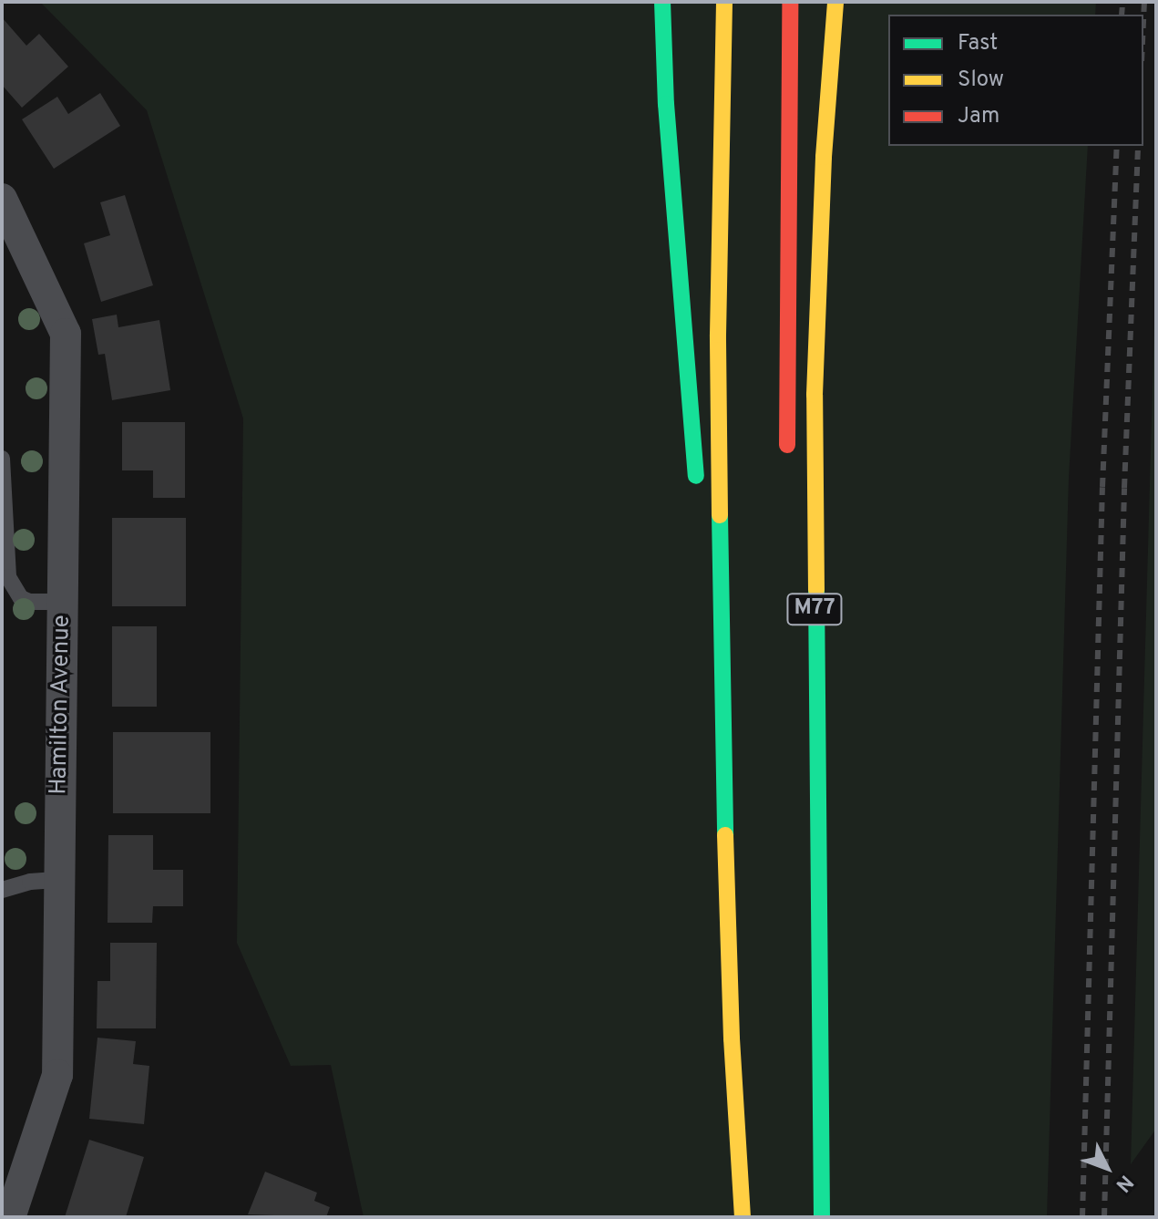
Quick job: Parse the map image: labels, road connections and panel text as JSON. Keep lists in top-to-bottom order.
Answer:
{
  "streets": {
    "highway": ["M77"],
    "street": ["Hamilton Avenue"]
  },
  "legend": ["Fast", "Slow", "Jam"],
  "north": "bottom right"
}
